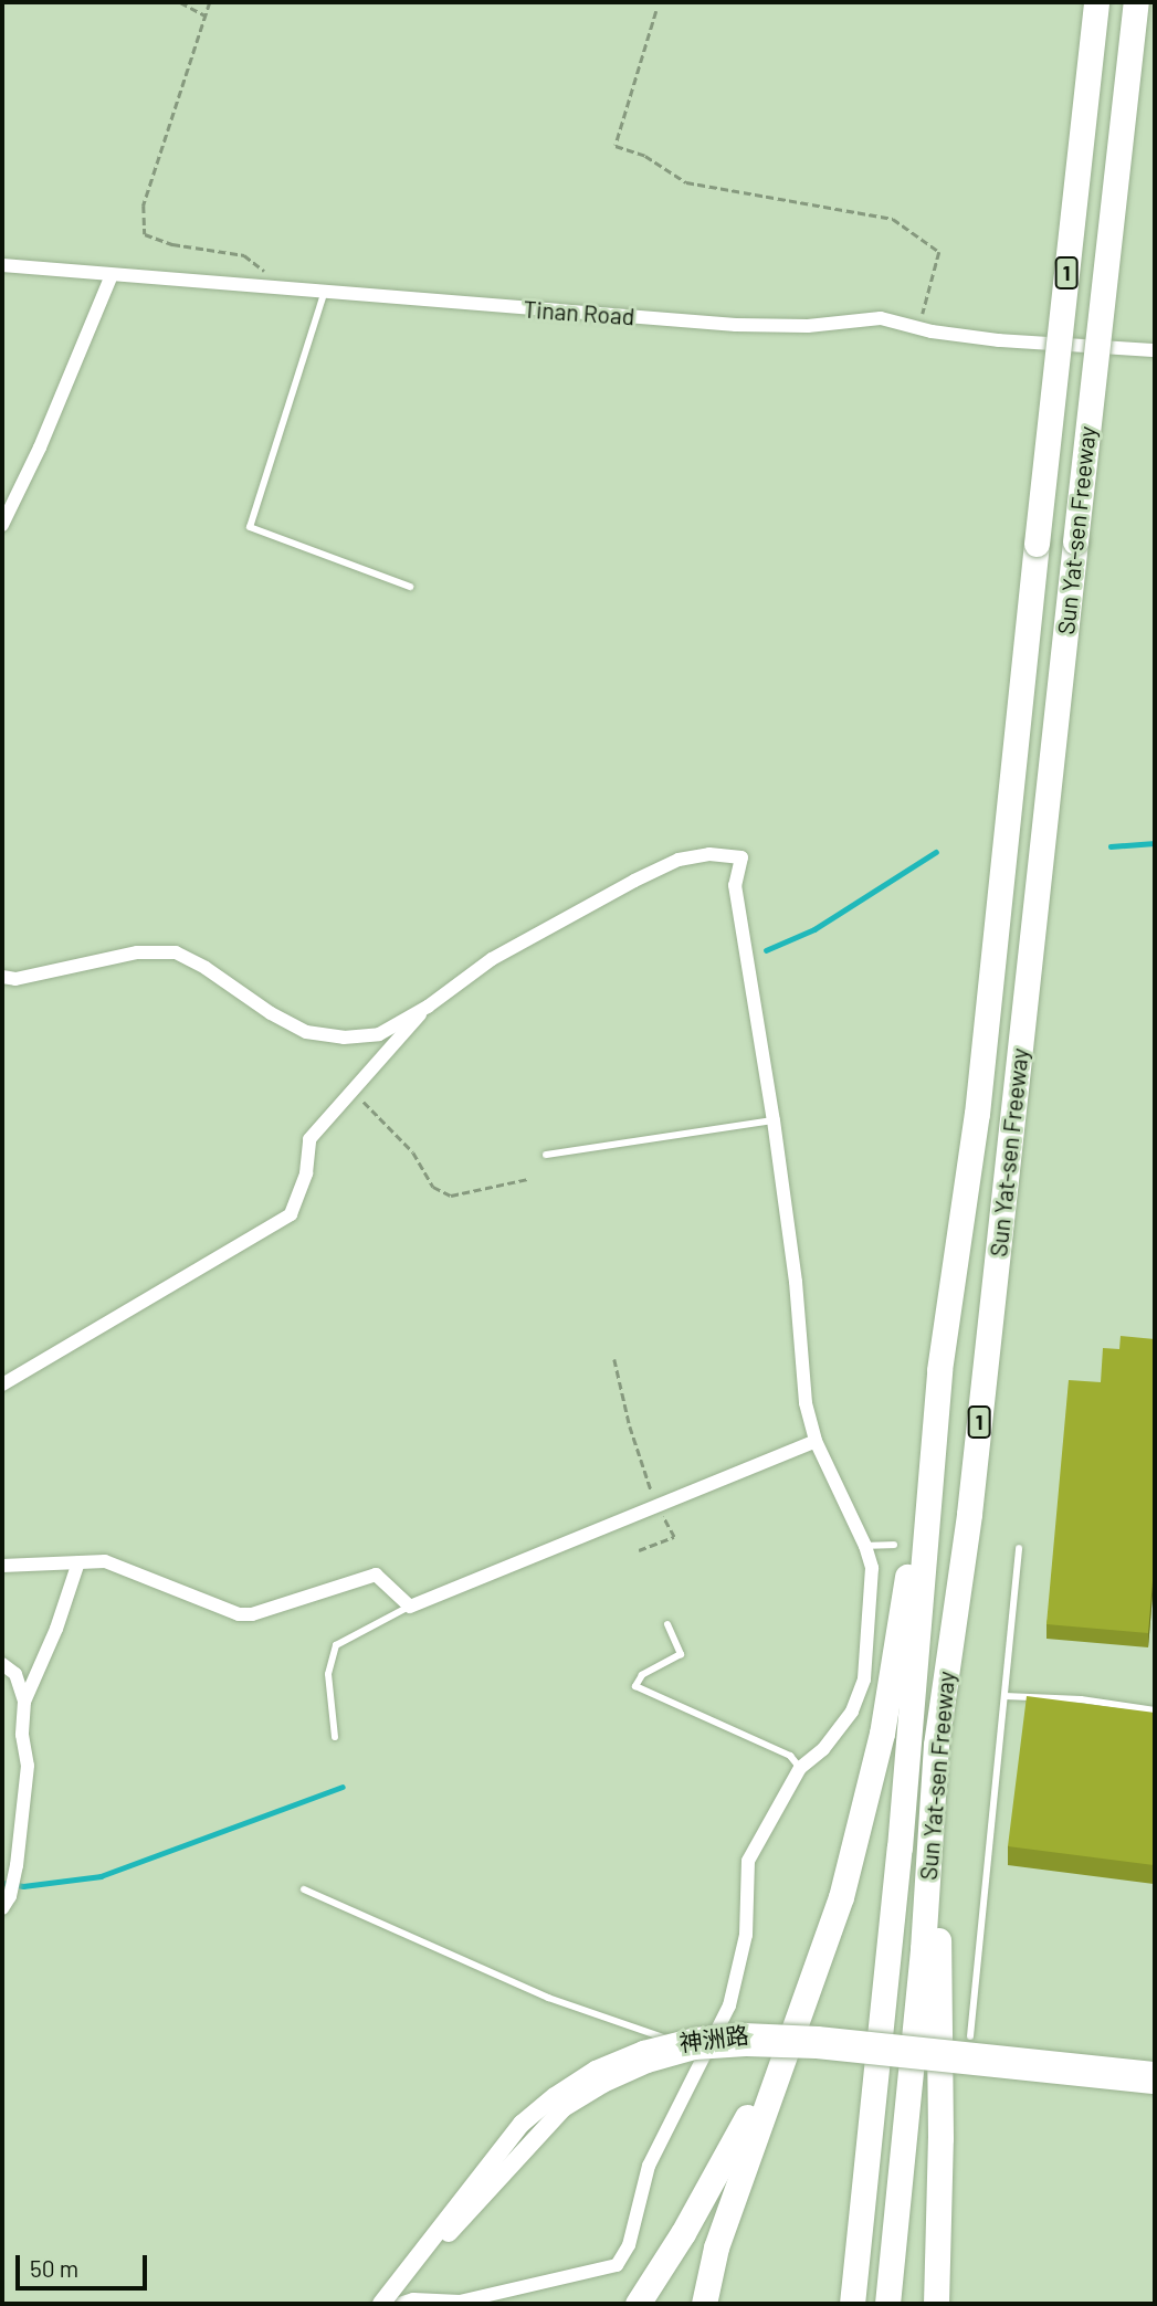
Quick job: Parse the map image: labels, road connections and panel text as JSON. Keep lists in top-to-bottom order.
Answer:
{
  "streets": {
    "highway": ["1", "Sun Yat-sen Freeway"],
    "street": ["Tinan Road", "神洲路"]
  },
  "scale_bar": "50 m"
}
